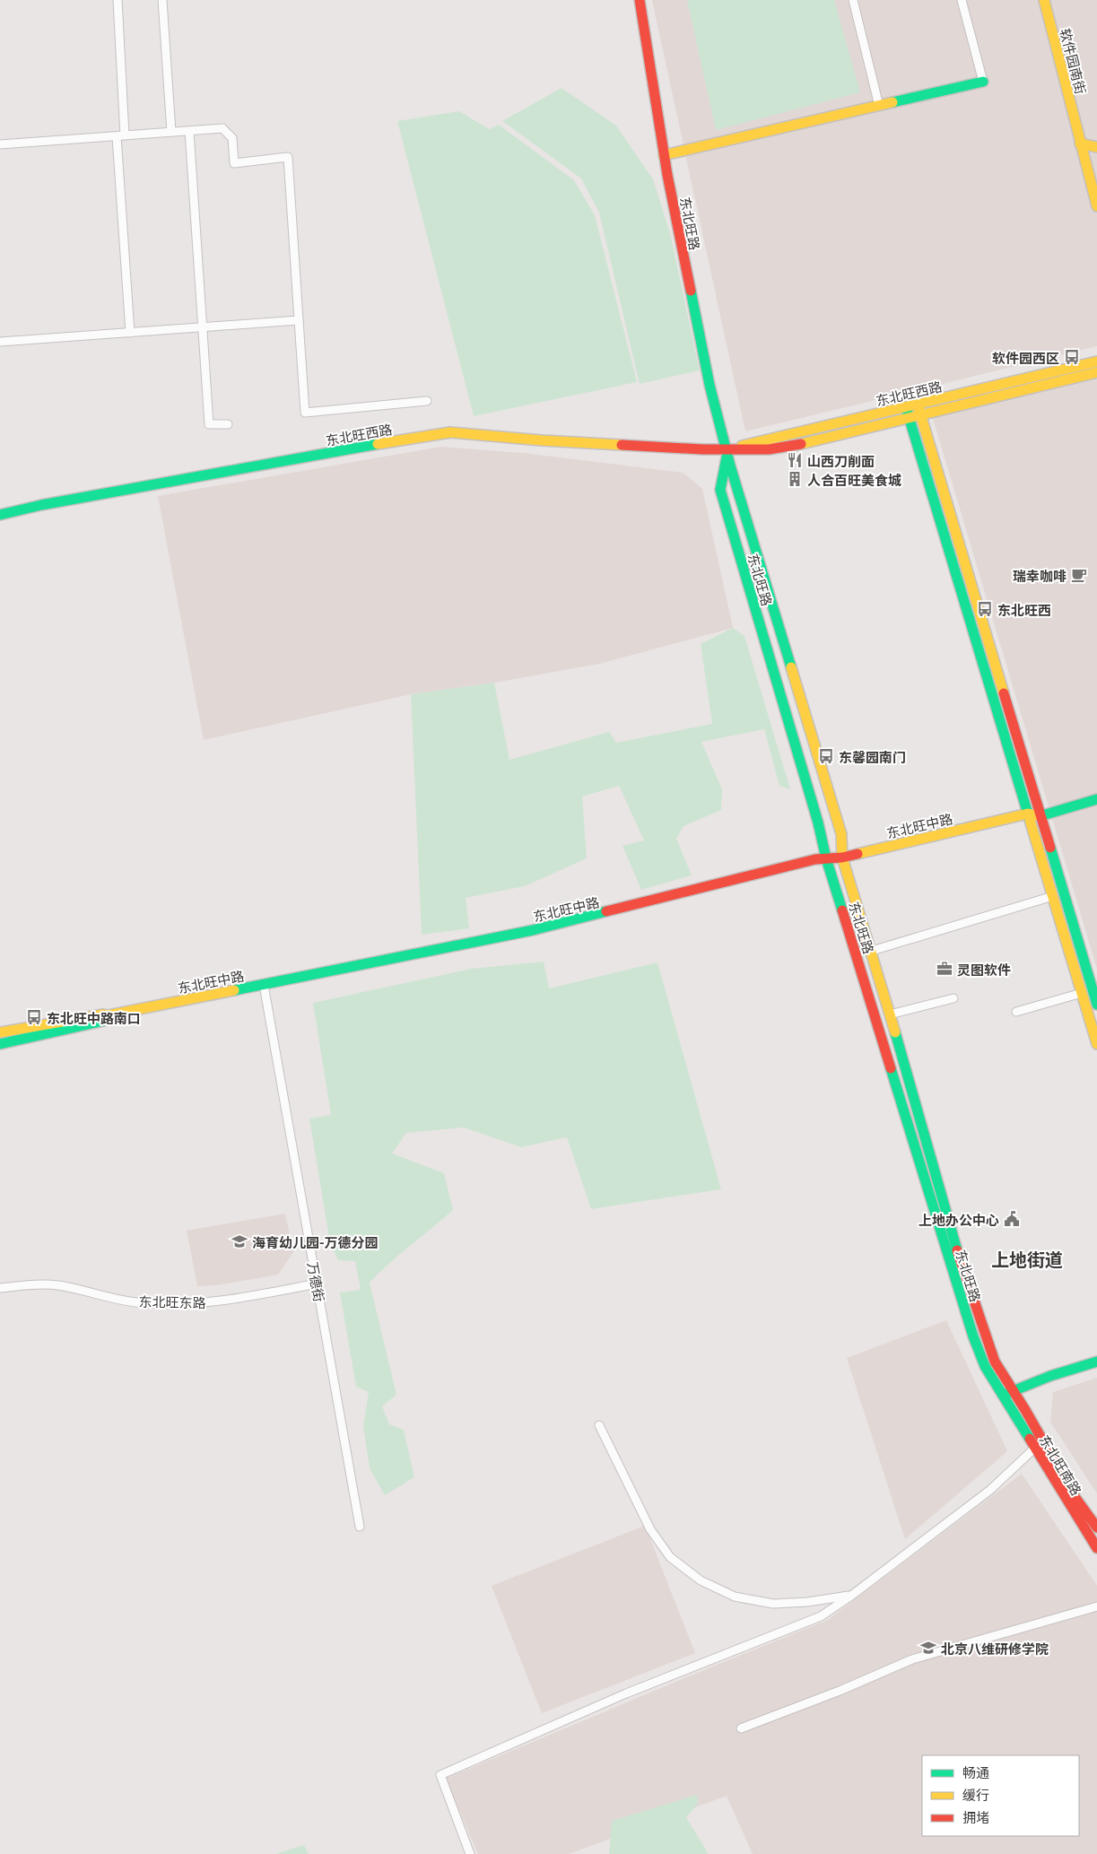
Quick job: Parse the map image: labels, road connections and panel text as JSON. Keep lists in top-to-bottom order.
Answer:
{
  "streets": {
    "street": [
      "软件园南街",
      "东北旺路",
      "东北旺西路",
      "东北旺中路",
      "万德街",
      "东北旺东路",
      "东北旺南路"
    ]
  },
  "crossings": [
    ["东北旺路", "东北旺西路"],
    ["东北旺路", "东北旺中路"],
    ["东北旺路", "东北旺南路"],
    ["东北旺中路", "万德街"],
    ["万德街", "东北旺东路"]
  ],
  "districts": ["上地街道"],
  "places": {
    "bus stop": [
      "软件园西区",
      "东北旺西",
      "东馨园南门",
      "东北旺中路南口"
    ],
    "restaurant": ["山西刀削面"],
    "building": ["人合百旺美食城"],
    "cafe": ["瑞幸咖啡"],
    "office": ["灵图软件"],
    "public building": ["上地办公中心"],
    "school or university": ["海育幼儿园-万德分园", "北京八维研修学院"]
  },
  "legend": ["畅通", "缓行", "拥堵"]
}
